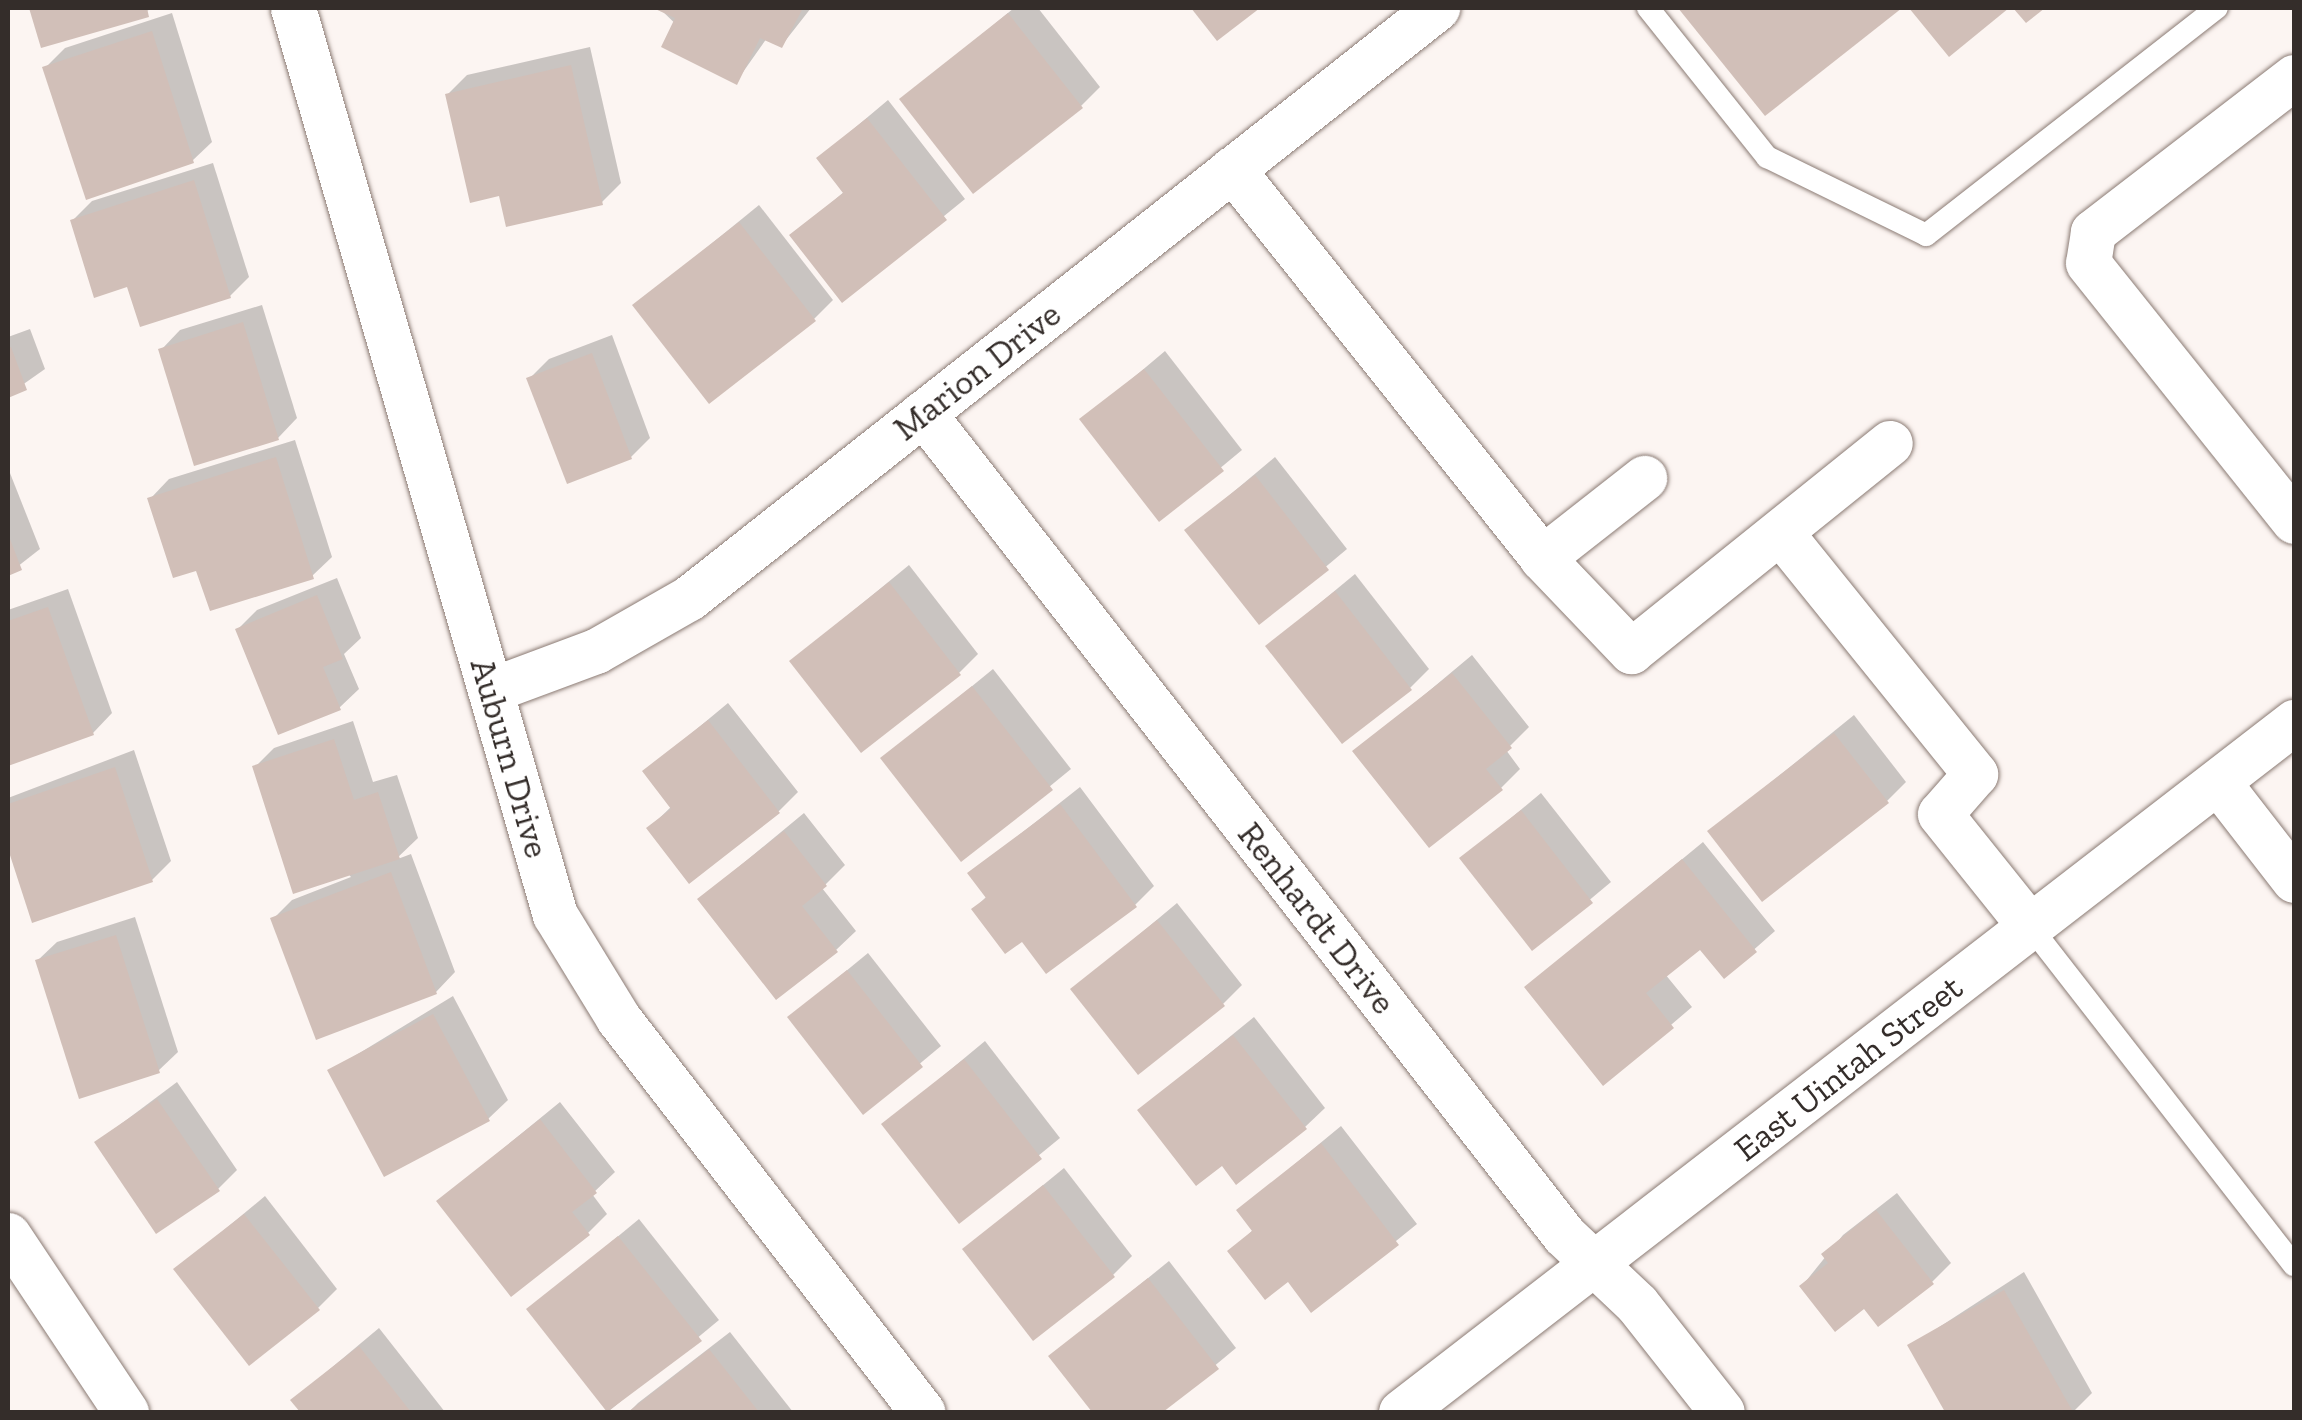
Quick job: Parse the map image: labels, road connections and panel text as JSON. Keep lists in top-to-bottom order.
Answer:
{
  "streets": {
    "street": [
      "Marion Drive",
      "Auburn Drive",
      "Renhardt Drive",
      "East Uintah Street"
    ]
  },
  "crossings": [
    ["Marion Drive", "Auburn Drive"],
    ["Marion Drive", "Renhardt Drive"],
    ["Renhardt Drive", "East Uintah Street"]
  ]
}
